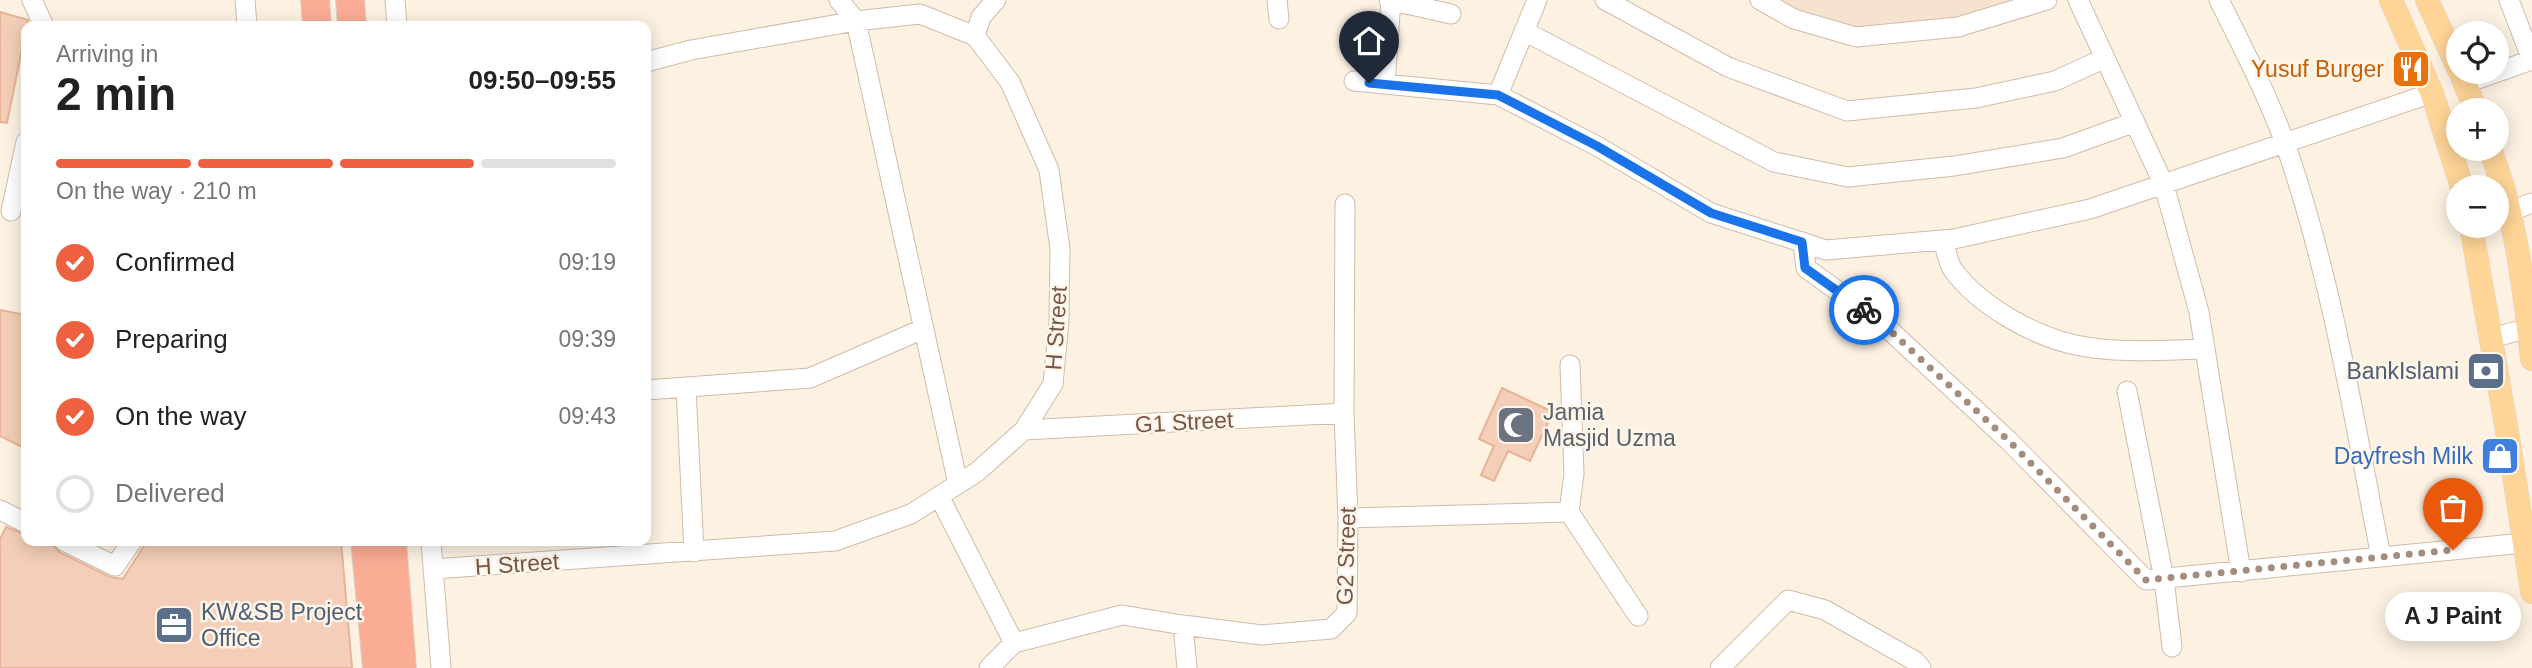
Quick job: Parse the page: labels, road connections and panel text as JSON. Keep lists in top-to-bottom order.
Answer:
{
  "streets": {
    "street": ["H Street", "G1 Street", "G2 Street"]
  },
  "crossings": [
    ["H Street", "G1 Street"],
    ["G1 Street", "G2 Street"]
  ],
  "places": {
    "restaurant": ["Yusuf Burger"],
    "bank": ["BankIslami"],
    "mosque": ["Jamia Masjid Uzma"],
    "shop": ["Dayfresh Milk"],
    "other": ["A J Paint"],
    "office": ["KW&SB Project Office"]
  },
  "page": {
    "map_buttons": ["+", "−"],
    "heading": ["2 min", "Arriving in", "09:50–09:55"],
    "bar": "On the way · 210 m",
    "list": [
      ["Confirmed", "09:19"],
      ["Preparing", "09:39"],
      ["On the way", "09:43"],
      "Delivered"
    ],
    "bubble": "A J Paint"
  }
}
